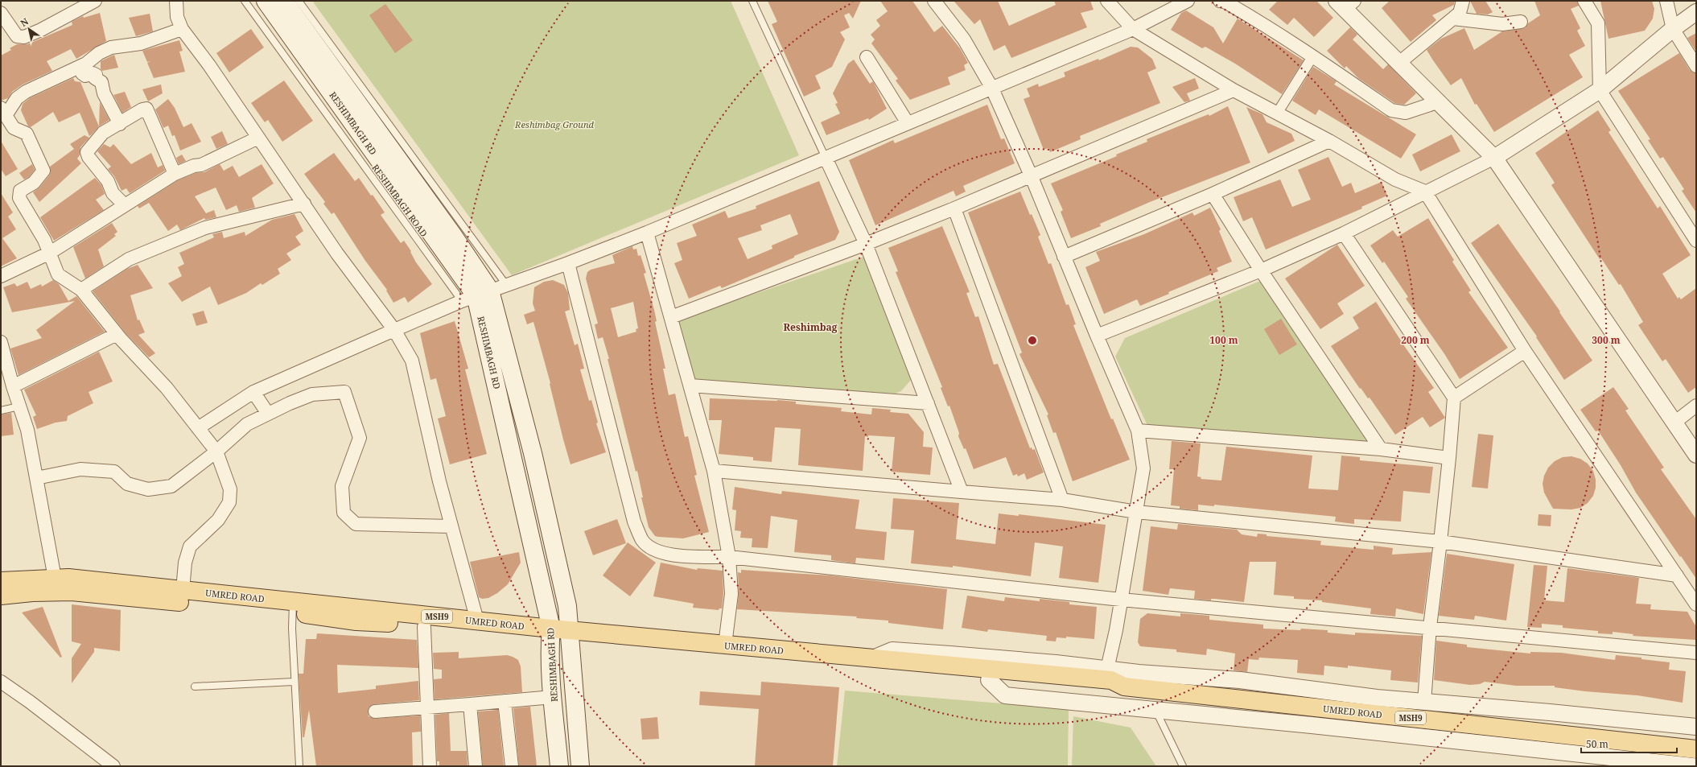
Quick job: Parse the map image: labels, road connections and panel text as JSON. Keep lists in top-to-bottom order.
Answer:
{
  "streets": {
    "main road": ["RESHIMBAGH RD", "UMRED ROAD", "MSH9"],
    "lane": ["RESHIMBAGH ROAD"]
  },
  "crossings": [
    ["RESHIMBAGH RD", "RESHIMBAGH ROAD"]
  ],
  "districts": ["Reshimbag"],
  "parks": ["Reshimbag Ground"],
  "scale_bar": "50 m",
  "north": "top left",
  "rings": ["100 m", "200 m", "300 m"]
}
